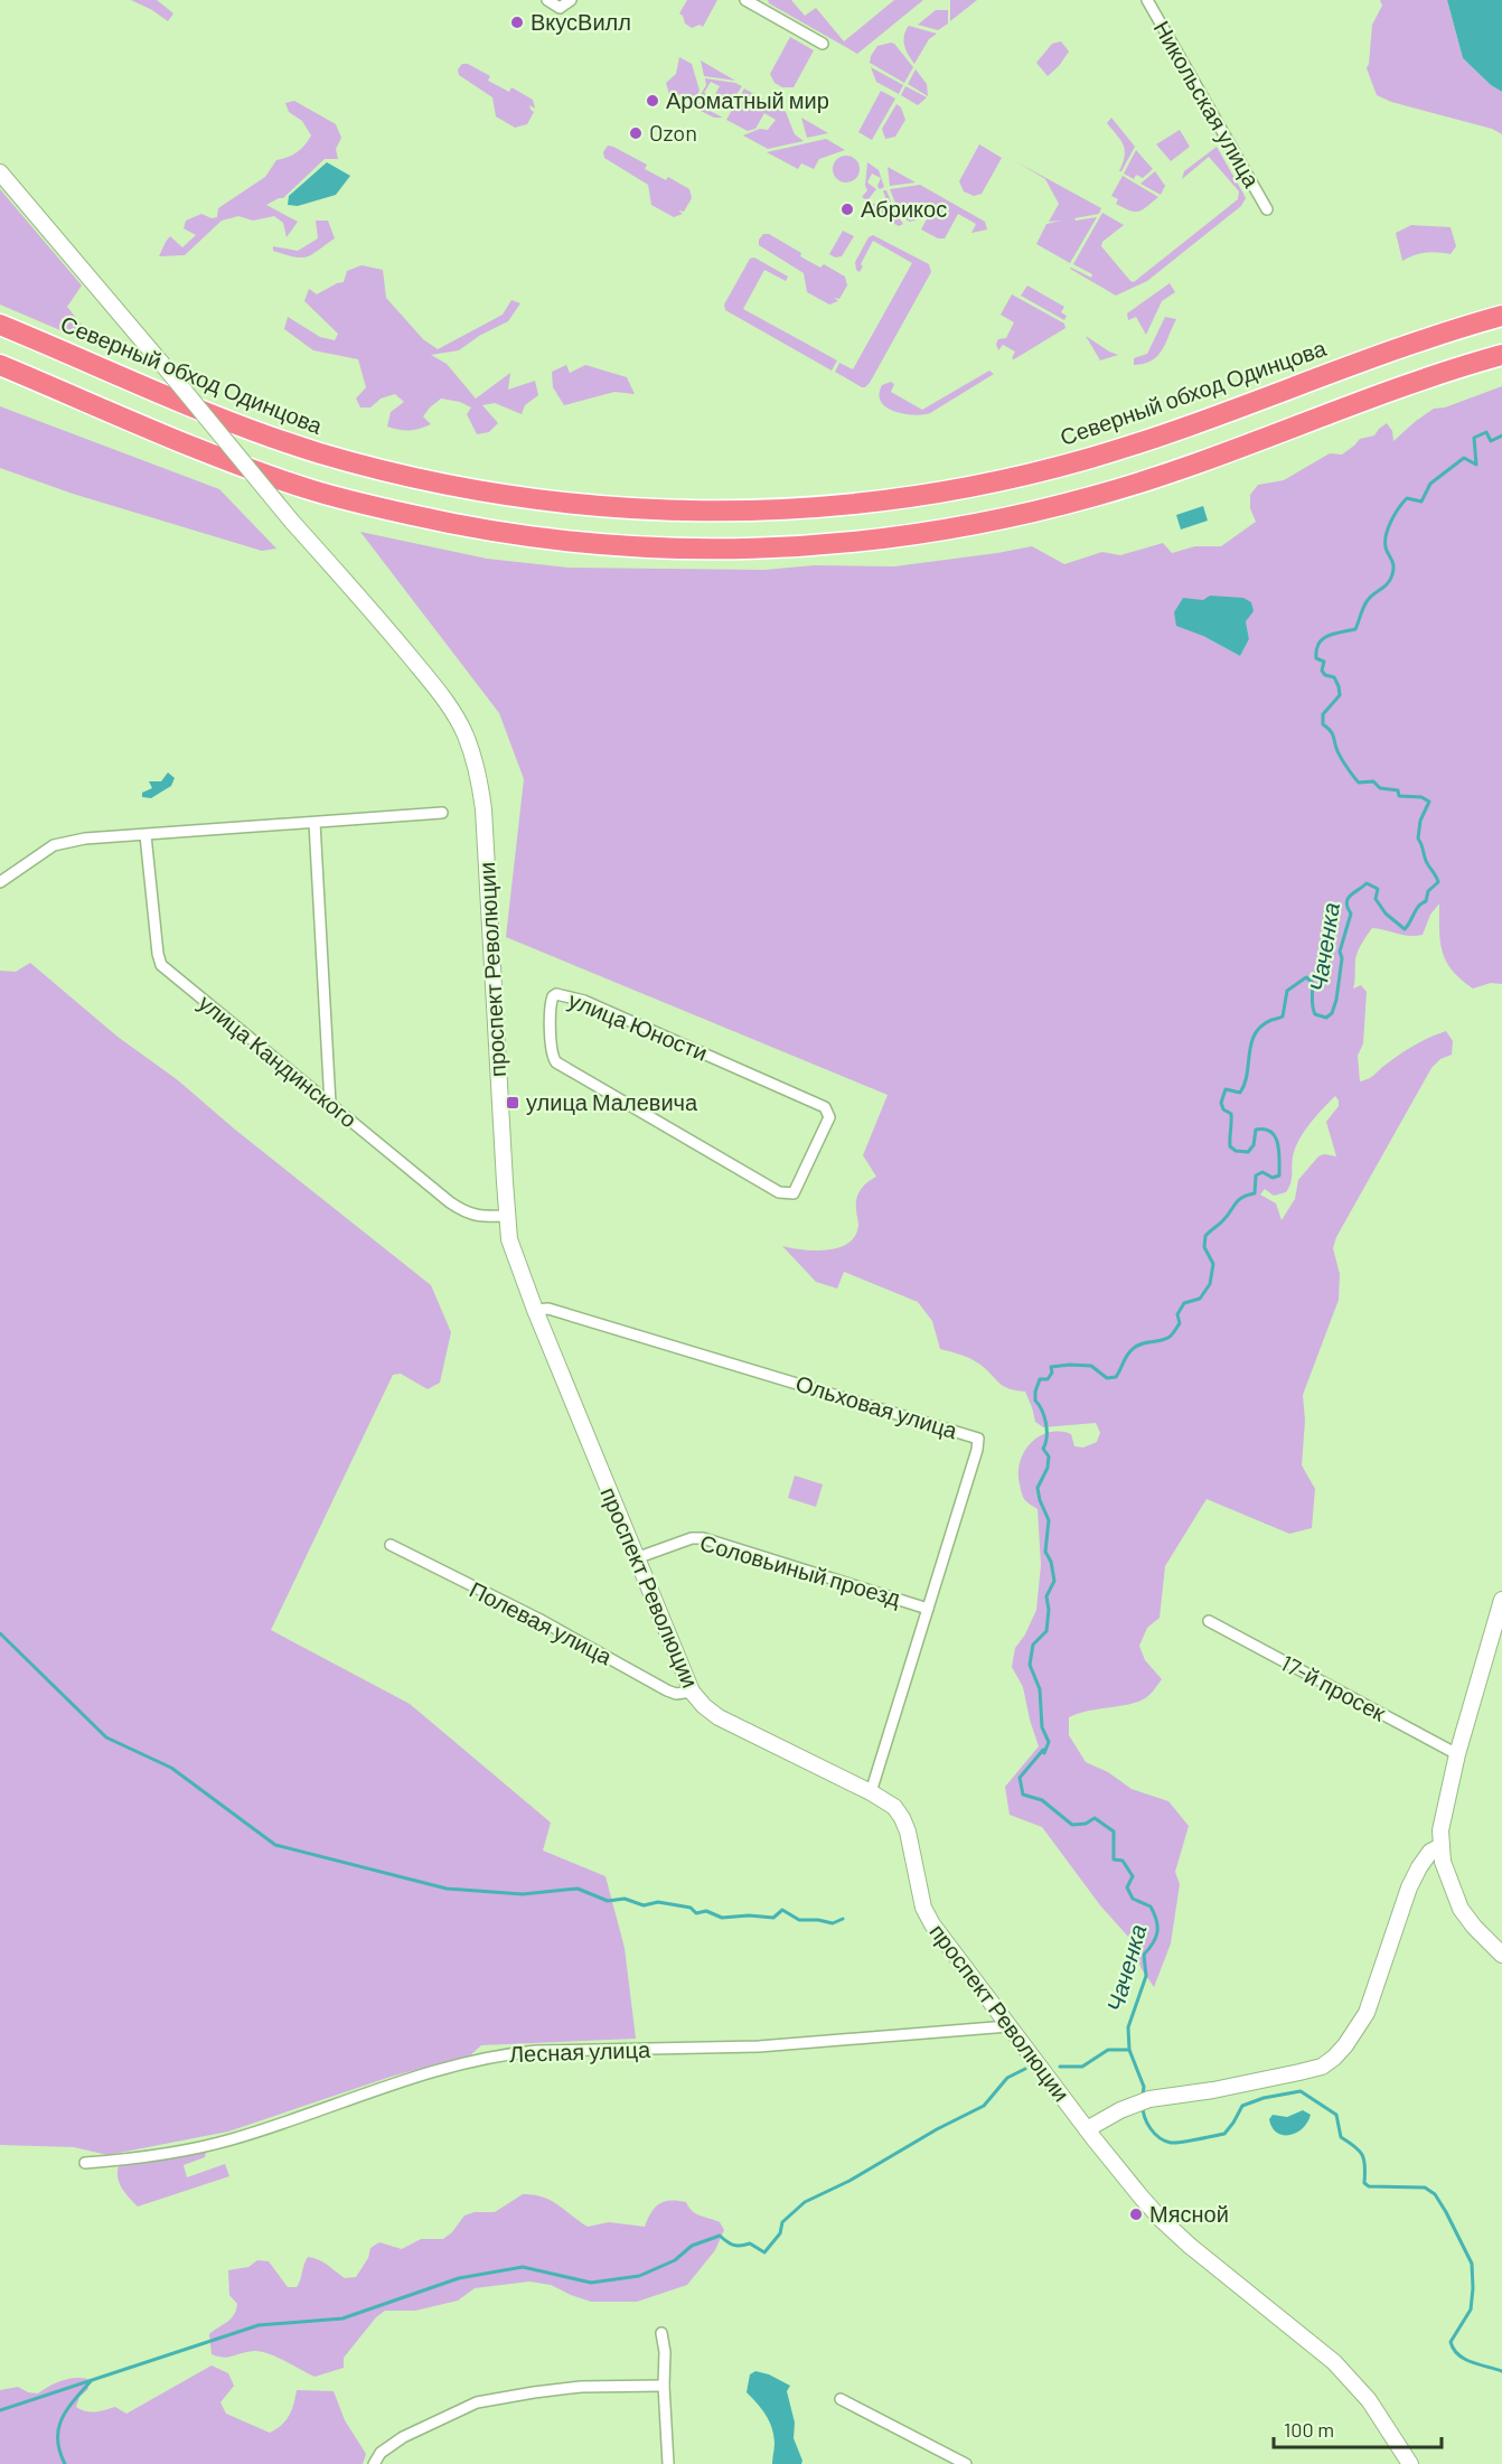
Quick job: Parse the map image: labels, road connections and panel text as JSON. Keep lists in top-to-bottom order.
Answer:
{
  "streets": {
    "highway": ["Северный обход Одинцова"],
    "street": [
      "Никольская улица",
      "проспект Революции",
      "улица Юности",
      "улица Кандинского",
      "Ольховая улица",
      "Соловьиный проезд",
      "Полевая улица",
      "17-й просек",
      "Лесная улица"
    ]
  },
  "crossings": [
    ["проспект Революции", "улица Кандинского"],
    ["проспект Революции", "Ольховая улица"],
    ["проспект Революции", "Соловьиный проезд"],
    ["проспект Революции", "Полевая улица"],
    ["проспект Революции", "Лесная улица"],
    ["Ольховая улица", "Соловьиный проезд"]
  ],
  "water": ["Чаченка"],
  "places": {
    "other": [
      "ВкусВилл",
      "Ароматный мир",
      "Ozon",
      "Абрикос",
      "Мясной"
    ],
    "transit": ["улица Малевича"]
  },
  "scale_bar": "100 m"
}
